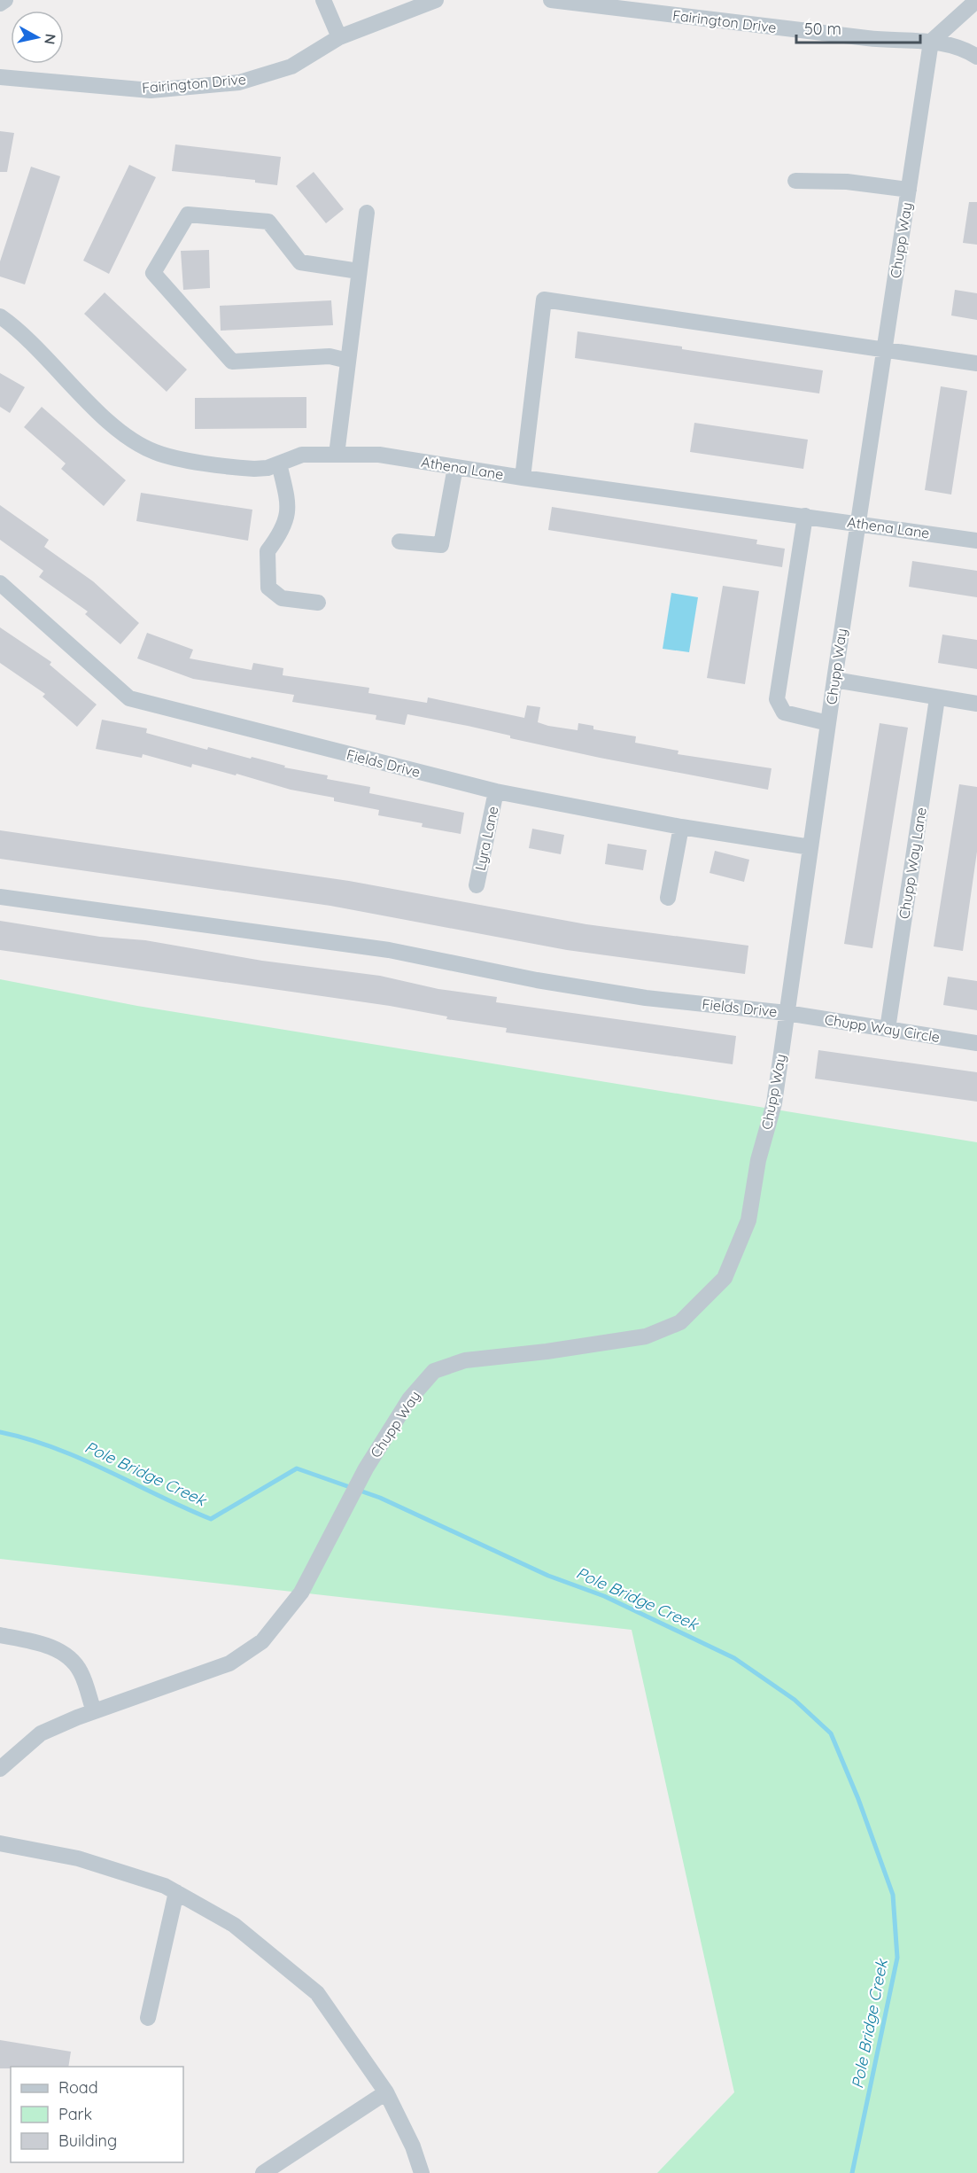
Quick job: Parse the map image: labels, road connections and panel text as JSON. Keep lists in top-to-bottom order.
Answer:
{
  "streets": {
    "street": [
      "Fairington Drive",
      "Chupp Way",
      "Athena Lane",
      "Fields Drive",
      "Lyra Lane",
      "Chupp Way Lane",
      "Chupp Way Circle"
    ]
  },
  "crossings": [
    ["Fairington Drive", "Chupp Way"],
    ["Chupp Way", "Athena Lane"],
    ["Chupp Way", "Fields Drive"],
    ["Chupp Way", "Chupp Way Circle"],
    ["Fields Drive", "Lyra Lane"],
    ["Fields Drive", "Chupp Way Circle"],
    ["Chupp Way Lane", "Chupp Way Circle"]
  ],
  "water": ["Pole Bridge Creek"],
  "legend": ["Road", "Park", "Building"],
  "scale_bar": "50 m",
  "north": "right"
}
